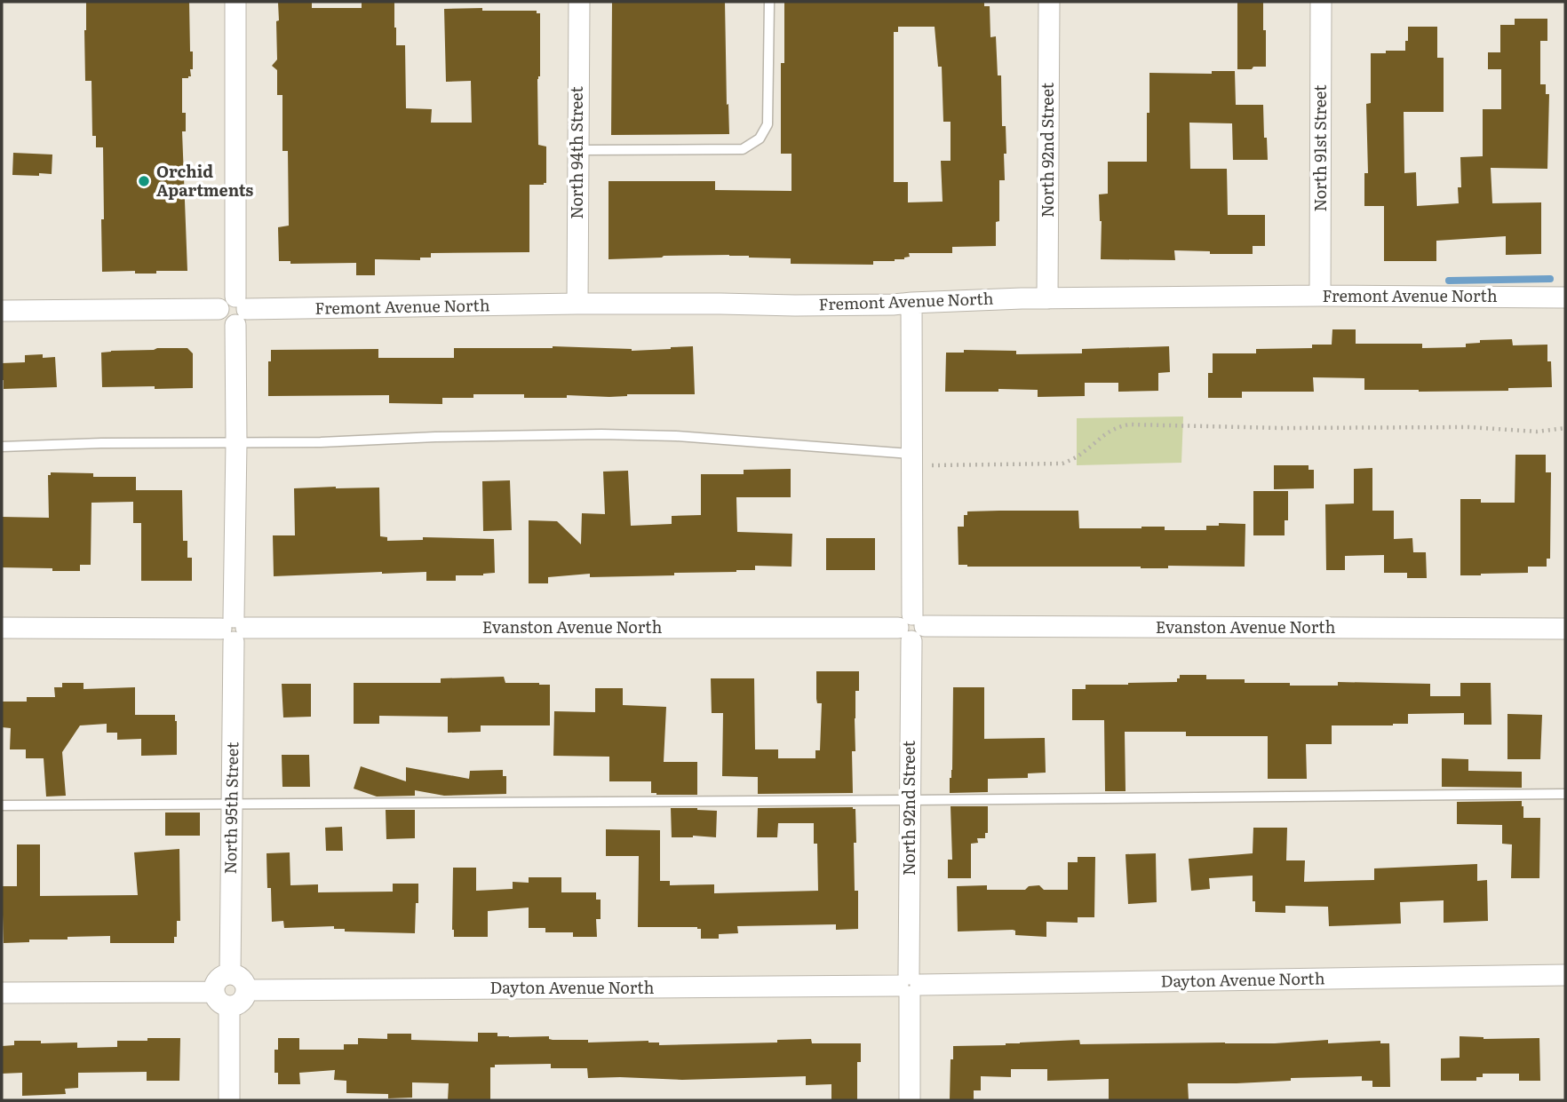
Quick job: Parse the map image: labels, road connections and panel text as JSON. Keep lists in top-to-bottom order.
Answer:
{
  "streets": {
    "street": [
      "North 91st Street",
      "North 92nd Street",
      "North 94th Street",
      "Fremont Avenue North",
      "Evanston Avenue North",
      "North 95th Street",
      "Dayton Avenue North"
    ]
  },
  "crossings": [
    ["North 91st Street", "Fremont Avenue North"],
    ["North 92nd Street", "Fremont Avenue North"],
    ["North 92nd Street", "Evanston Avenue North"],
    ["North 92nd Street", "Dayton Avenue North"],
    ["North 94th Street", "Fremont Avenue North"],
    ["Fremont Avenue North", "North 95th Street"],
    ["Evanston Avenue North", "North 95th Street"],
    ["North 95th Street", "Dayton Avenue North"]
  ],
  "places": ["Orchid Apartments"]
}
